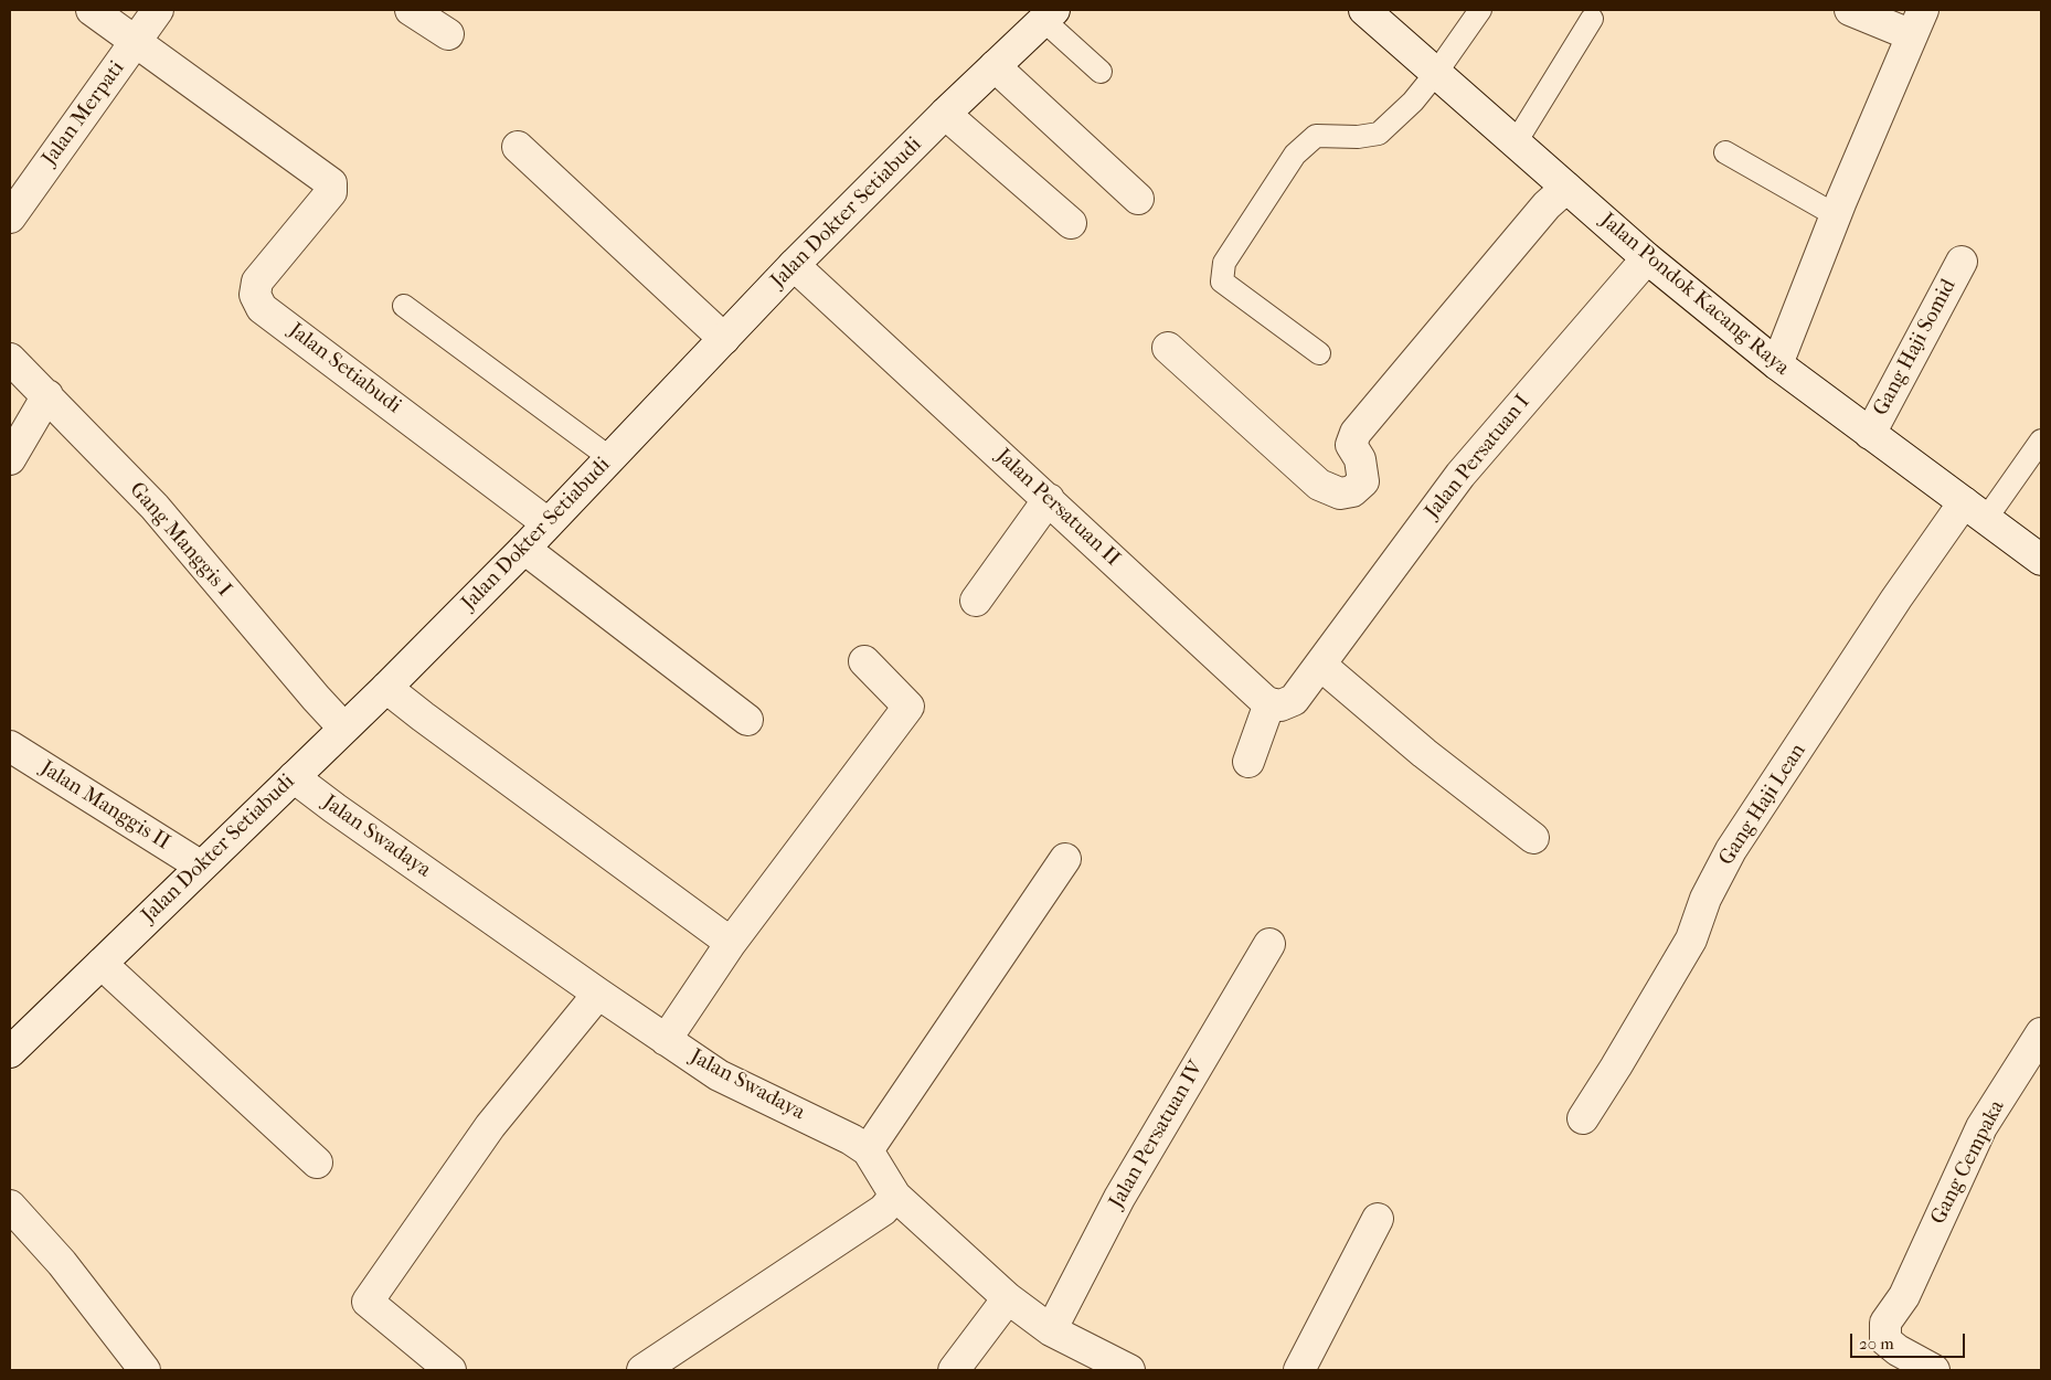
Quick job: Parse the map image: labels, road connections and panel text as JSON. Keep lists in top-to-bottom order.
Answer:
{
  "streets": {
    "street": [
      "Jalan Merpati",
      "Jalan Dokter Setiabudi",
      "Jalan Pondok Kacang Raya",
      "Gang Haji Somid",
      "Jalan Setiabudi",
      "Jalan Persatuan I",
      "Jalan Persatuan II",
      "Gang Manggis I",
      "Gang Haji Lean",
      "Jalan Manggis II",
      "Jalan Swadaya",
      "Jalan Persatuan IV",
      "Gang Cempaka"
    ]
  },
  "crossings": [
    ["Jalan Merpati", "Jalan Setiabudi"],
    ["Jalan Dokter Setiabudi", "Jalan Setiabudi"],
    ["Jalan Dokter Setiabudi", "Jalan Persatuan II"],
    ["Jalan Dokter Setiabudi", "Gang Manggis I"],
    ["Jalan Dokter Setiabudi", "Jalan Manggis II"],
    ["Jalan Dokter Setiabudi", "Jalan Swadaya"],
    ["Jalan Pondok Kacang Raya", "Gang Haji Somid"],
    ["Jalan Pondok Kacang Raya", "Jalan Persatuan I"],
    ["Jalan Pondok Kacang Raya", "Gang Haji Lean"],
    ["Jalan Swadaya", "Jalan Persatuan IV"]
  ],
  "scale_bar": "20 m"
}
